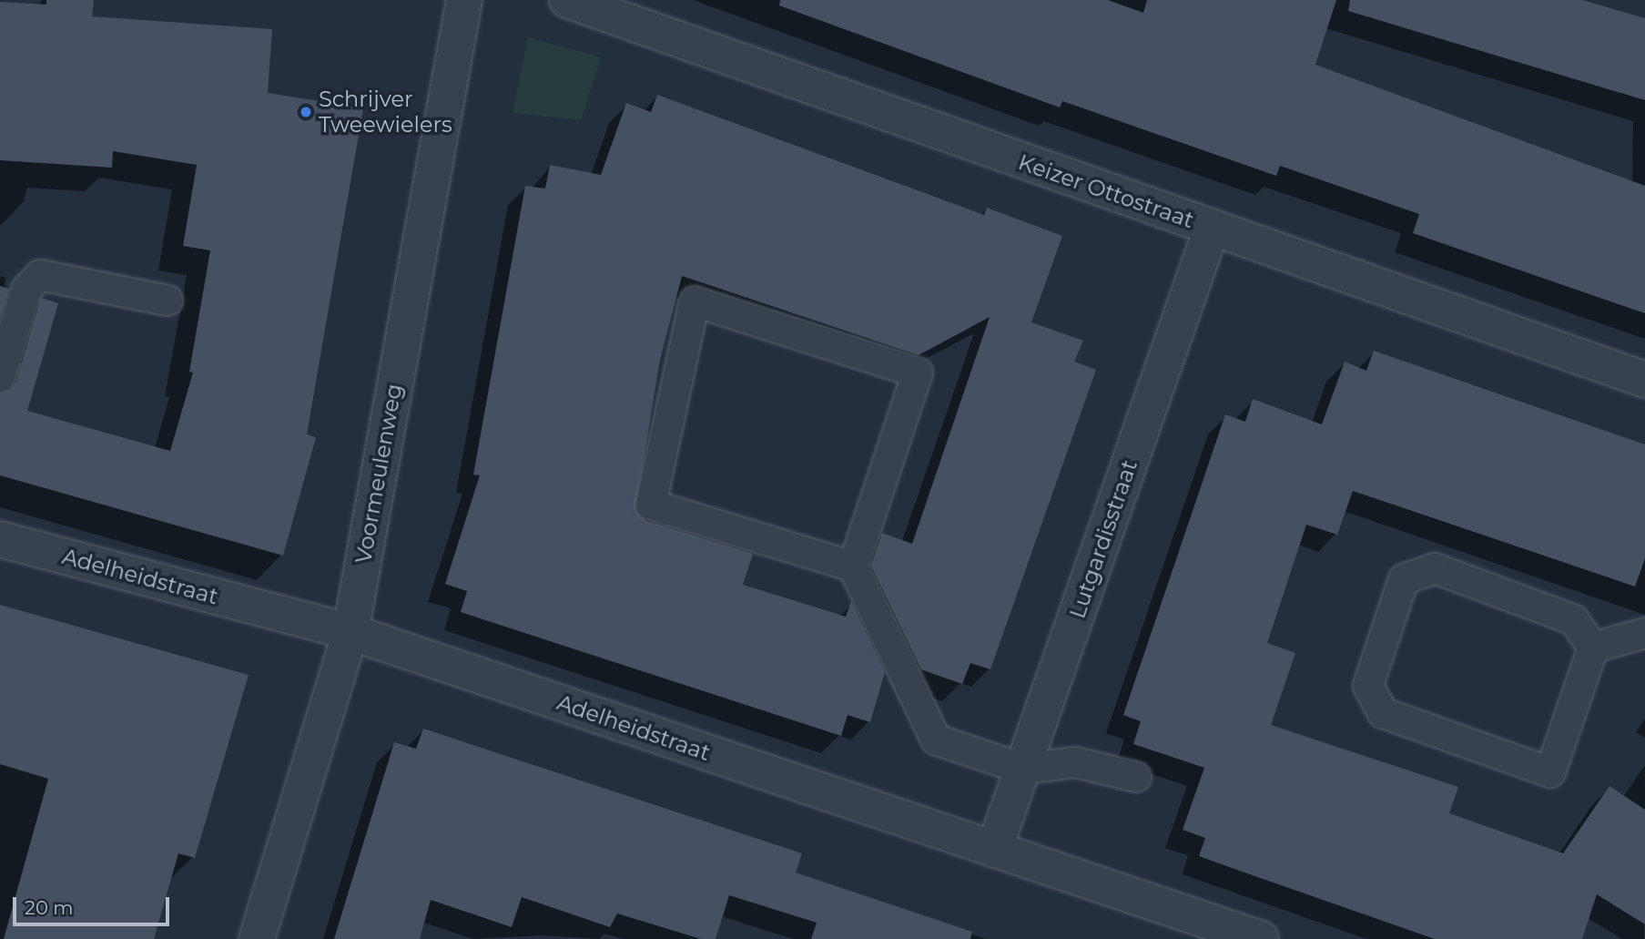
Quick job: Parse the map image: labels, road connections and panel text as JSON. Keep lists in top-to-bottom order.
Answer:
{
  "streets": {
    "street": [
      "Keizer Ottostraat",
      "Voormeulenweg",
      "Lutgardisstraat",
      "Adelheidstraat"
    ]
  },
  "crossings": [
    ["Keizer Ottostraat", "Lutgardisstraat"],
    ["Voormeulenweg", "Adelheidstraat"],
    ["Lutgardisstraat", "Adelheidstraat"]
  ],
  "places": ["Schrijver Tweewielers"],
  "scale_bar": "20 m"
}
